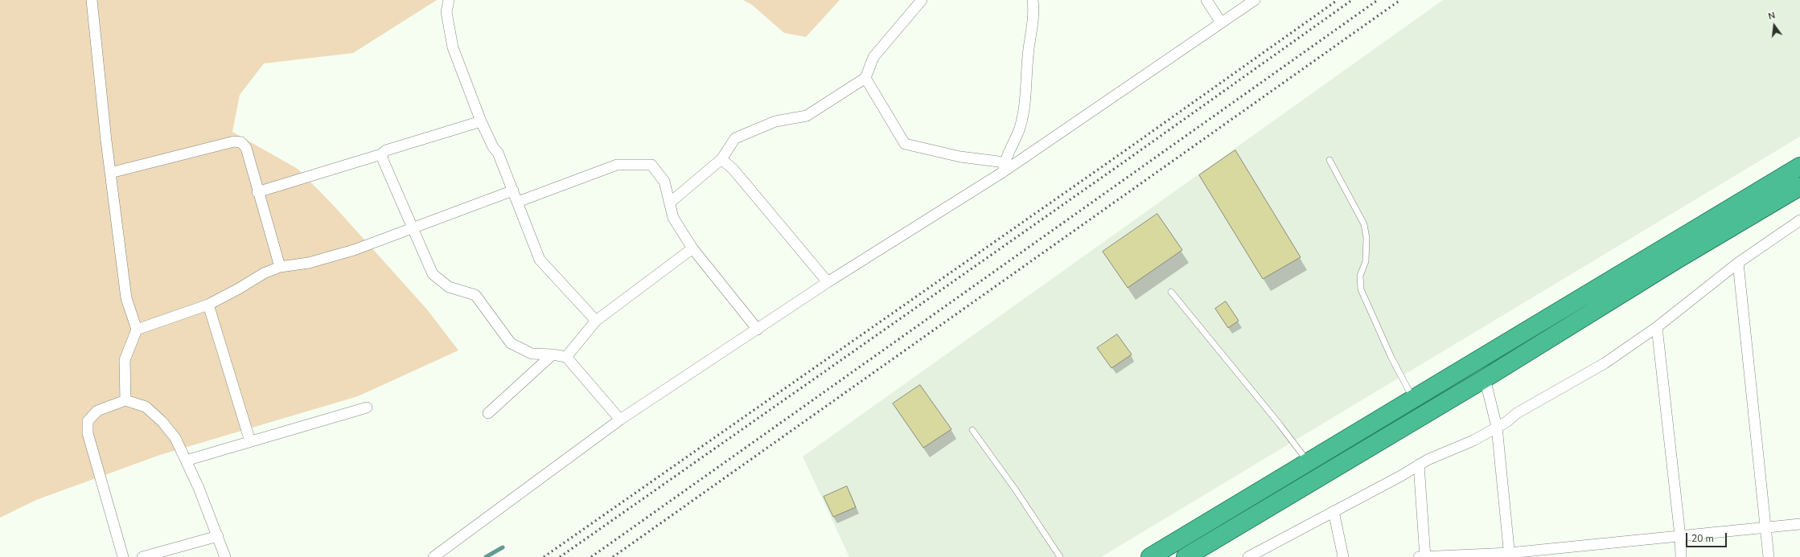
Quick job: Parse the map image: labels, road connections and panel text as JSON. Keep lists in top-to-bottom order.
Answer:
{
  "scale_bar": "20 m",
  "north": "top"
}
